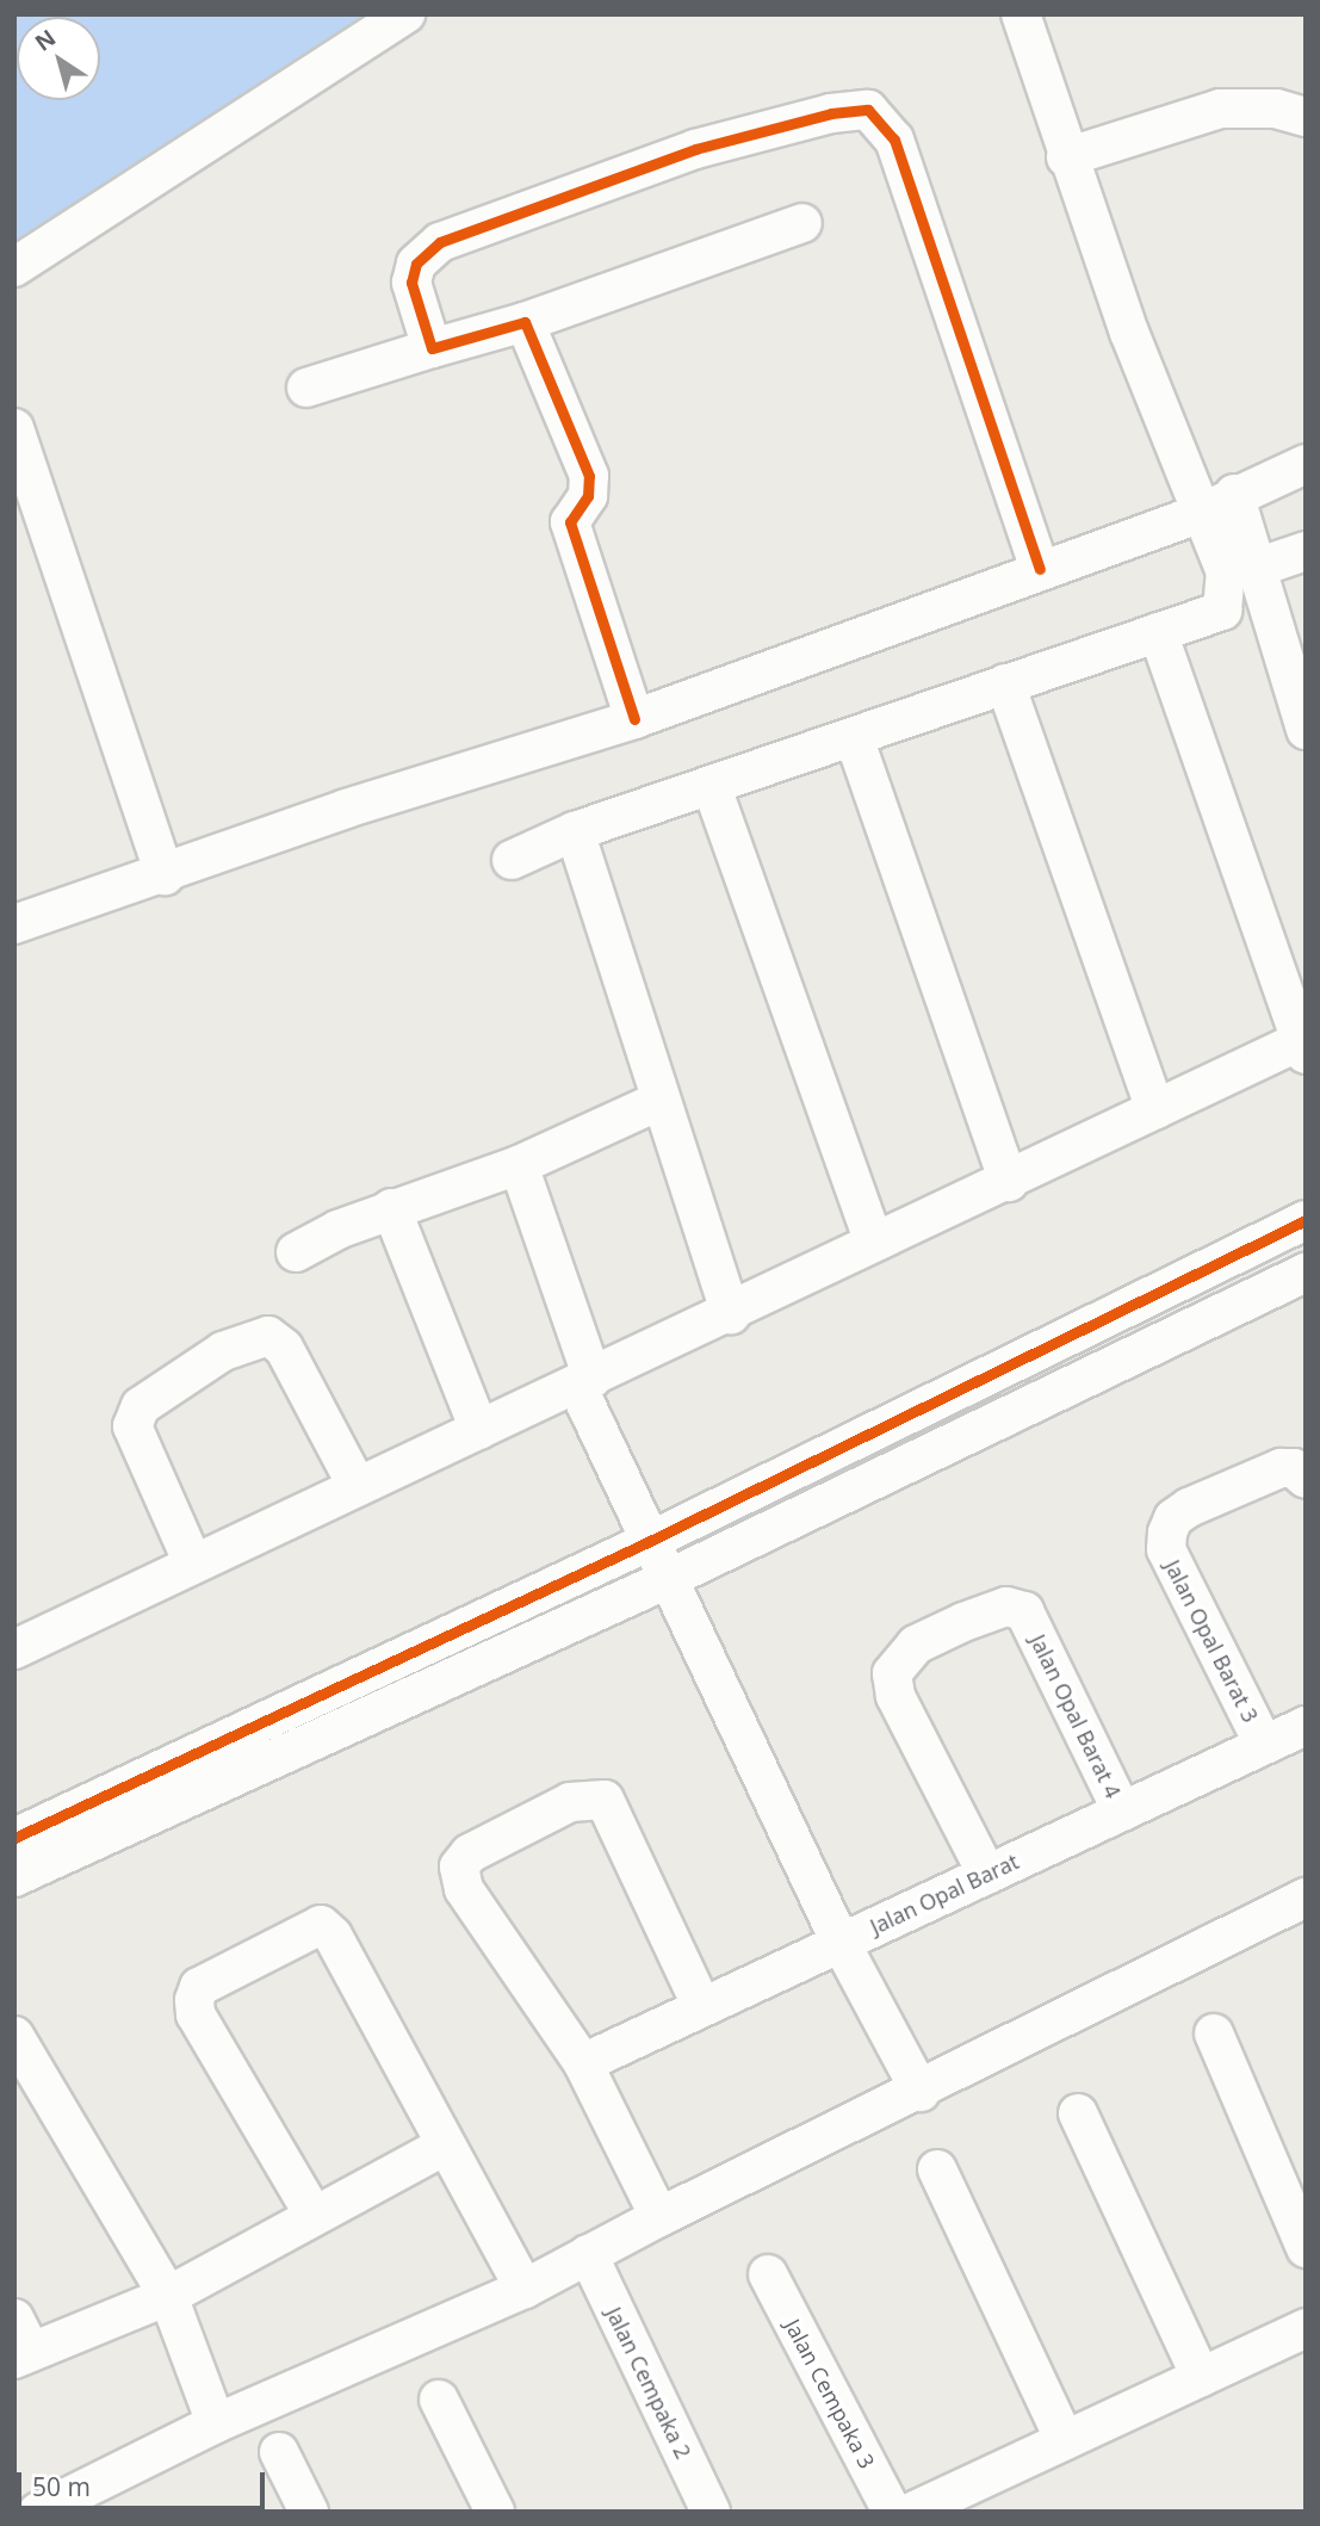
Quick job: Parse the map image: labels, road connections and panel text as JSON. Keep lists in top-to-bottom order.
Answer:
{
  "streets": {
    "street": [
      "Jalan Opal Barat 3",
      "Jalan Opal Barat 4",
      "Jalan Opal Barat",
      "Jalan Cempaka 2",
      "Jalan Cempaka 3"
    ]
  },
  "crossings": [
    ["Jalan Opal Barat 3", "Jalan Opal Barat"],
    ["Jalan Opal Barat 4", "Jalan Opal Barat"]
  ],
  "scale_bar": "50 m",
  "north": "top left"
}
